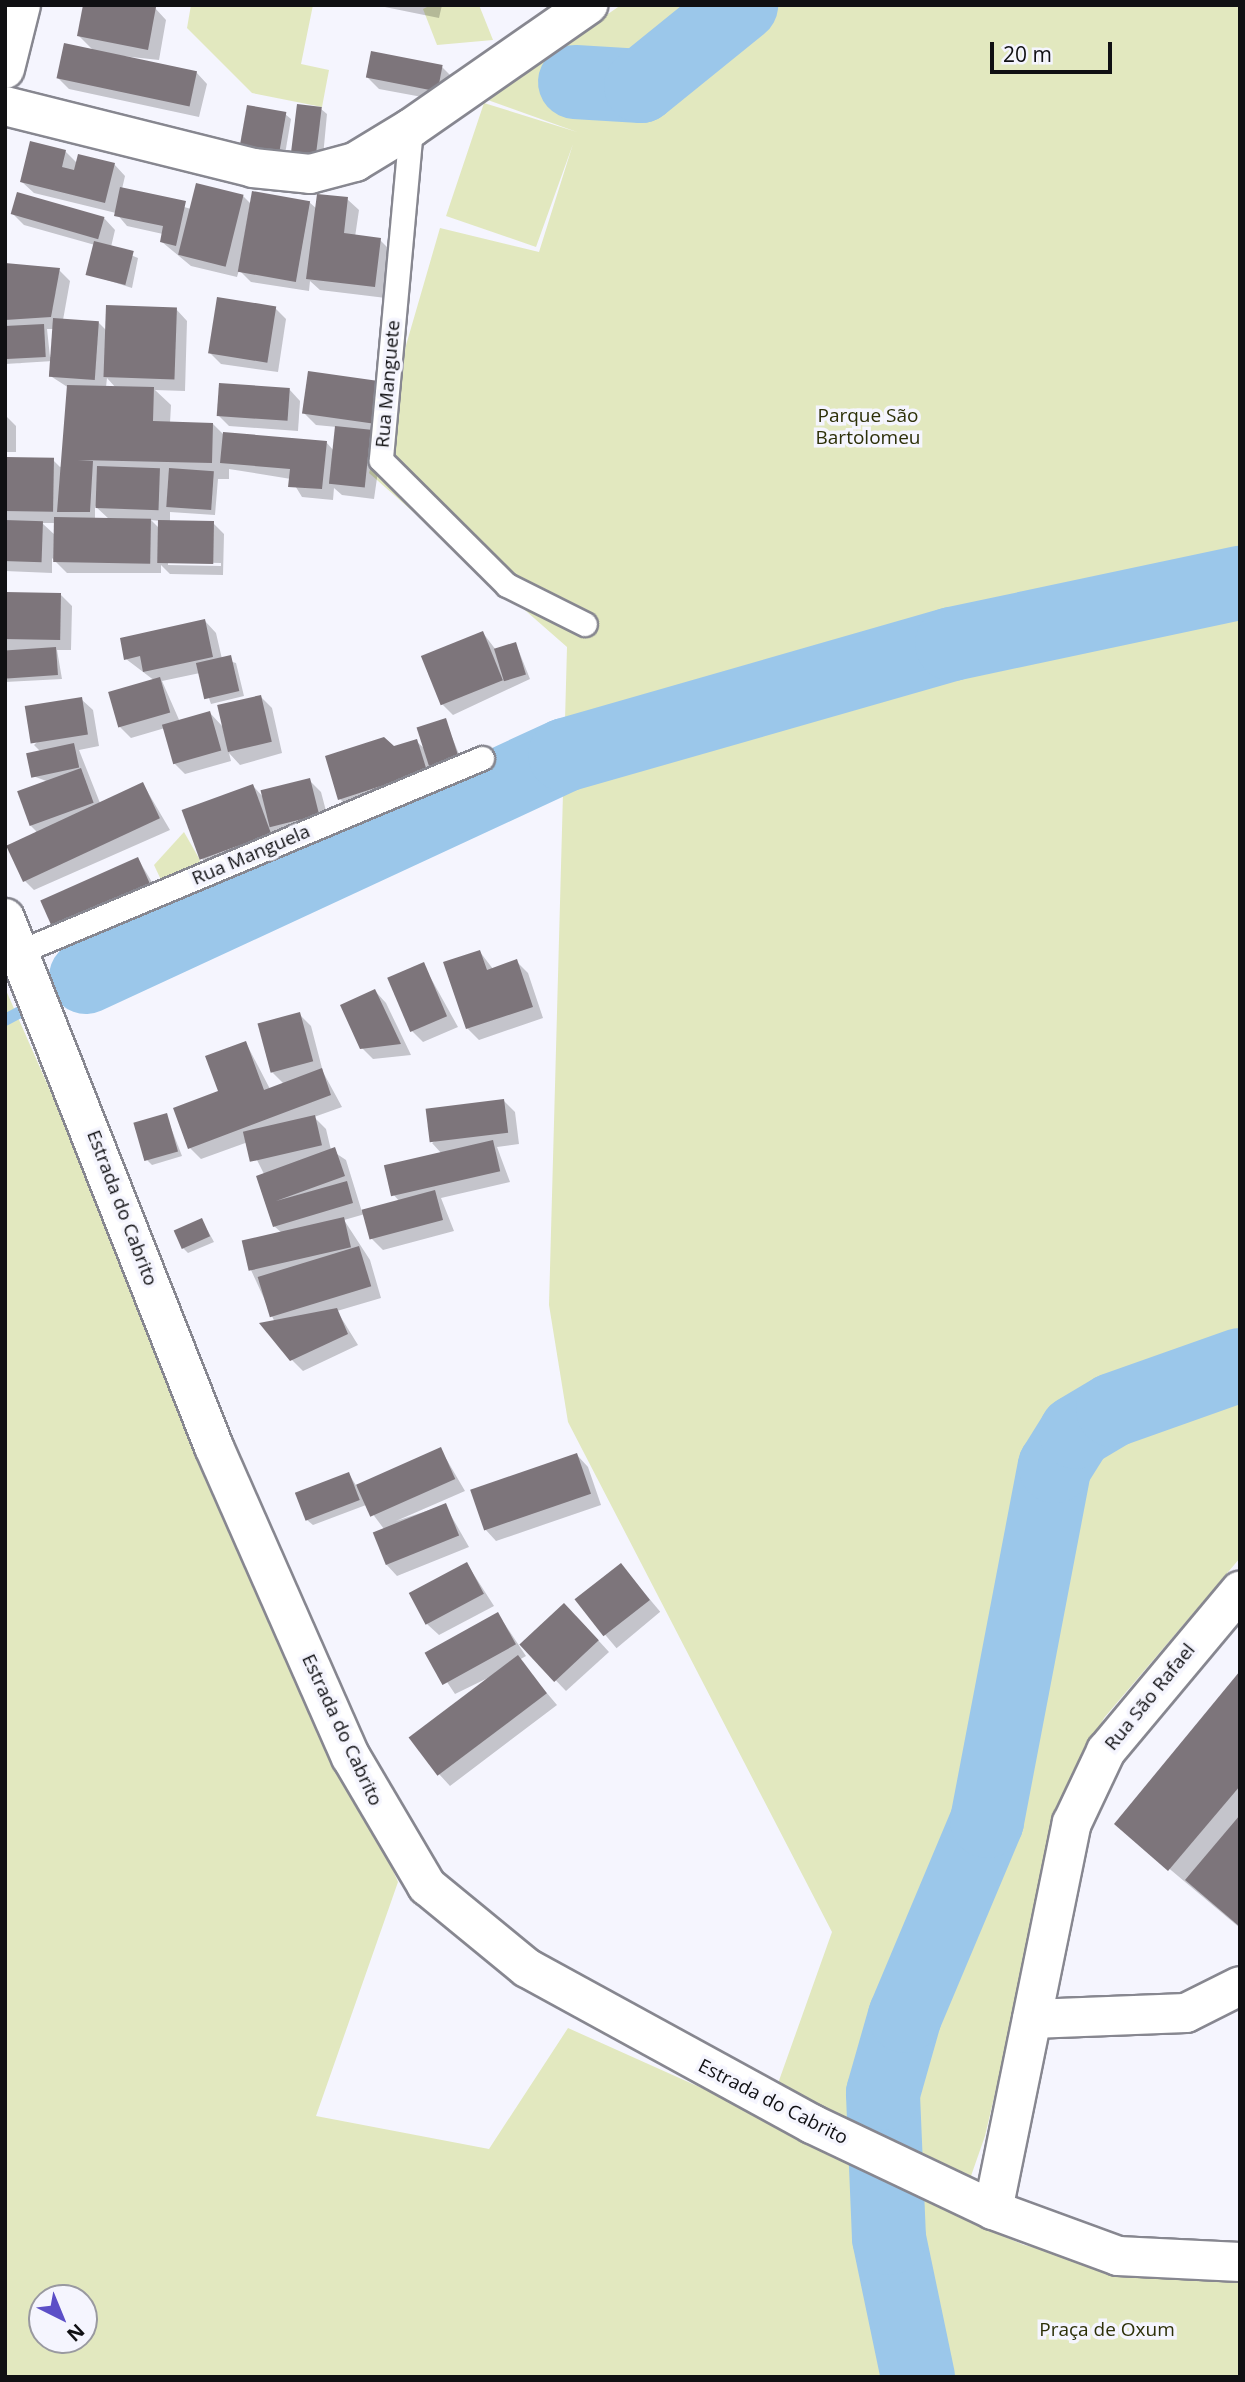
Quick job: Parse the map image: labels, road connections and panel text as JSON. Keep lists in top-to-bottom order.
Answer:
{
  "streets": {
    "street": ["Estrada do Cabrito", "Rua São Rafael"],
    "lane": ["Rua Manguete", "Rua Manguela"]
  },
  "crossings": [
    ["Rua Manguela", "Estrada do Cabrito"],
    ["Estrada do Cabrito", "Rua São Rafael"]
  ],
  "parks": ["Parque São Bartolomeu", "Praça de Oxum"],
  "scale_bar": "20 m",
  "north": "bottom right"
}
